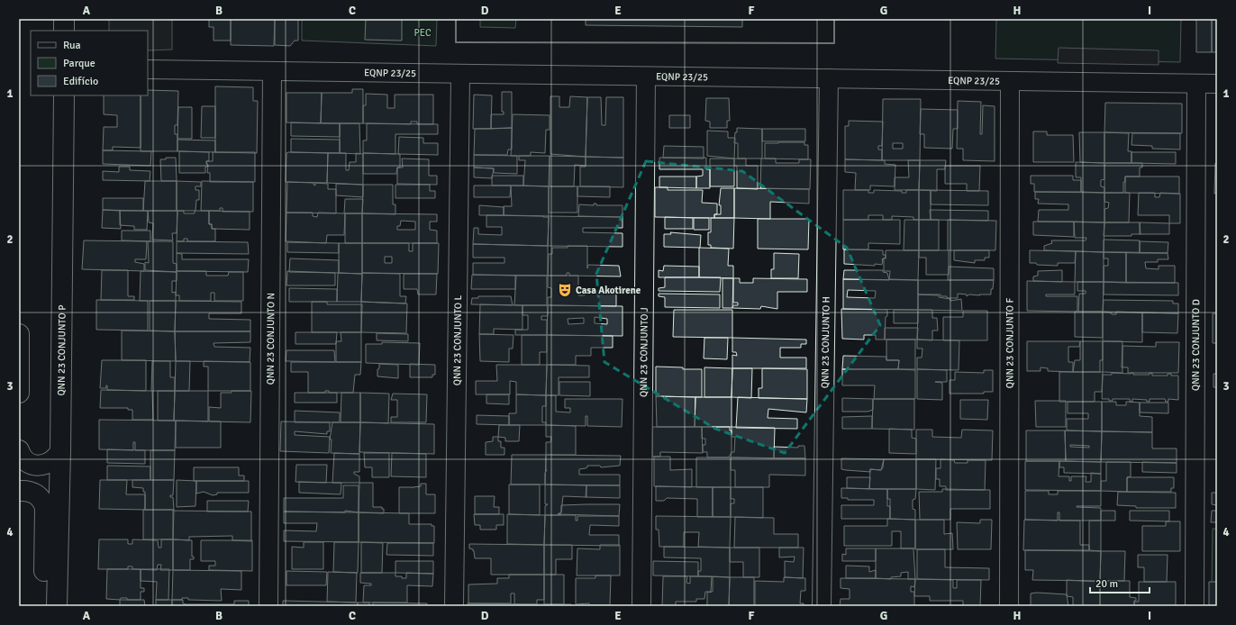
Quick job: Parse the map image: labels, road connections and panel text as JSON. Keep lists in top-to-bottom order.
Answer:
{
  "streets": {
    "main road": ["QNN 23 CONJUNTO P"],
    "street": [
      "EQNP 23/25",
      "QNN 23 CONJUNTO N",
      "QNN 23 CONJUNTO L",
      "QNN 23 CONJUNTO H",
      "QNN 23 CONJUNTO F",
      "QNN 23 CONJUNTO D",
      "QNN 23 CONJUNTO J"
    ]
  },
  "crossings": [
    ["EQNP 23/25", "QNN 23 CONJUNTO N"],
    ["EQNP 23/25", "QNN 23 CONJUNTO L"],
    ["EQNP 23/25", "QNN 23 CONJUNTO H"],
    ["EQNP 23/25", "QNN 23 CONJUNTO F"],
    ["EQNP 23/25", "QNN 23 CONJUNTO D"],
    ["EQNP 23/25", "QNN 23 CONJUNTO J"]
  ],
  "parks": ["PEC"],
  "places": {
    "theatre": ["Casa Akotirene"]
  },
  "legend": ["Rua", "Parque", "Edifício"],
  "scale_bar": "20 m",
  "grid": {
    "columns": [
      "A",
      "B",
      "C",
      "D",
      "E",
      "F",
      "G",
      "H",
      "I"
    ],
    "rows": [
      "1",
      "2",
      "3",
      "4"
    ]
  }
}
